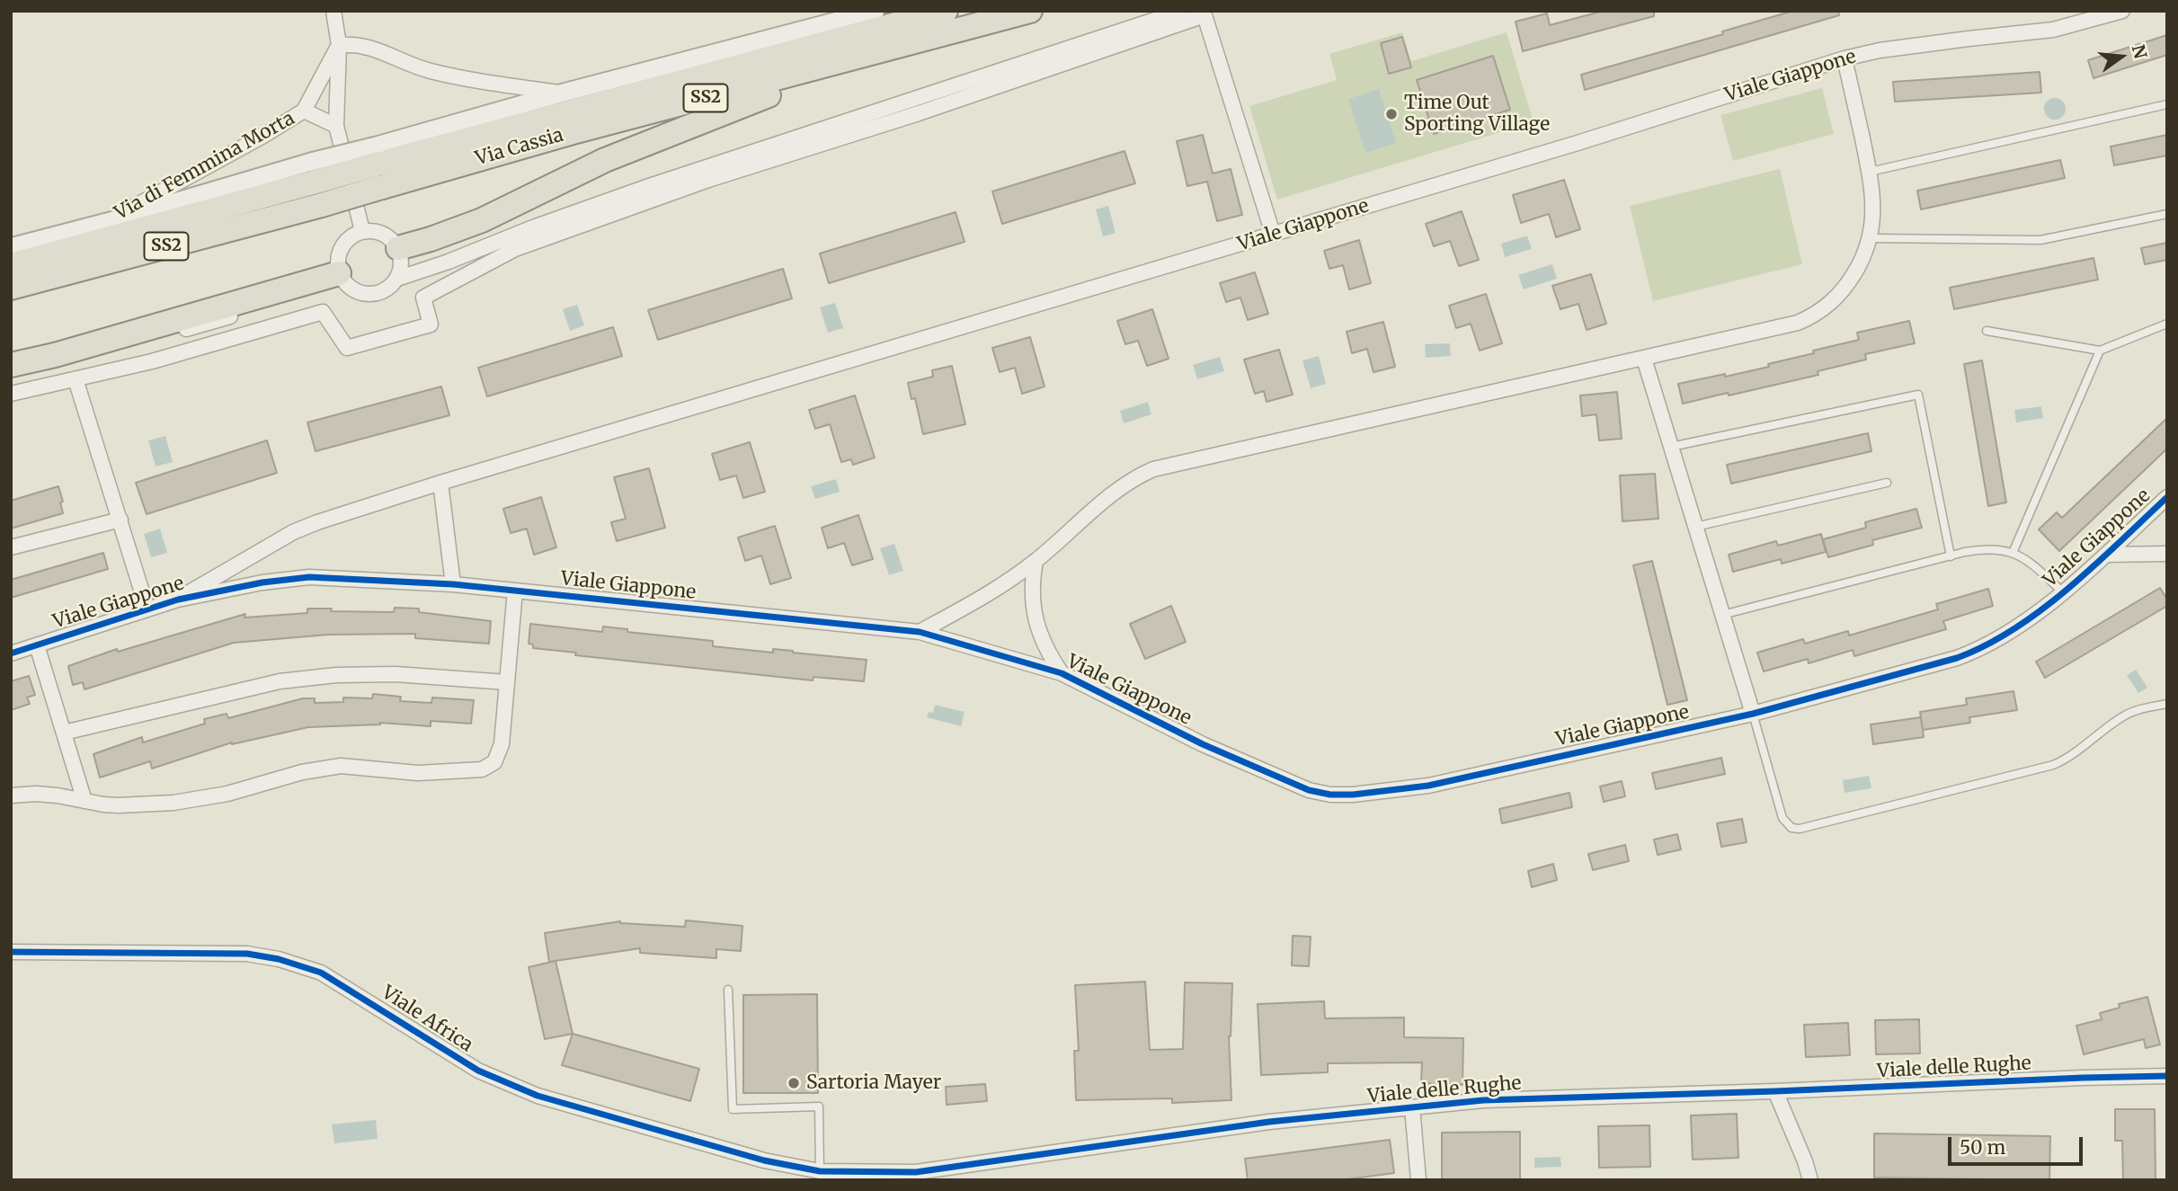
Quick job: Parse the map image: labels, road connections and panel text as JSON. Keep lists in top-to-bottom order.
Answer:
{
  "streets": {
    "highway": ["SS2", "Via Cassia"],
    "street": [
      "Viale Giappone",
      "Via di Femmina Morta",
      "Viale Africa",
      "Viale delle Rughe"
    ]
  },
  "crossings": [
    ["Viale Africa", "Viale delle Rughe"]
  ],
  "places": ["Time Out Sporting Village", "Sartoria Mayer"],
  "scale_bar": "50 m",
  "north": "right"
}
